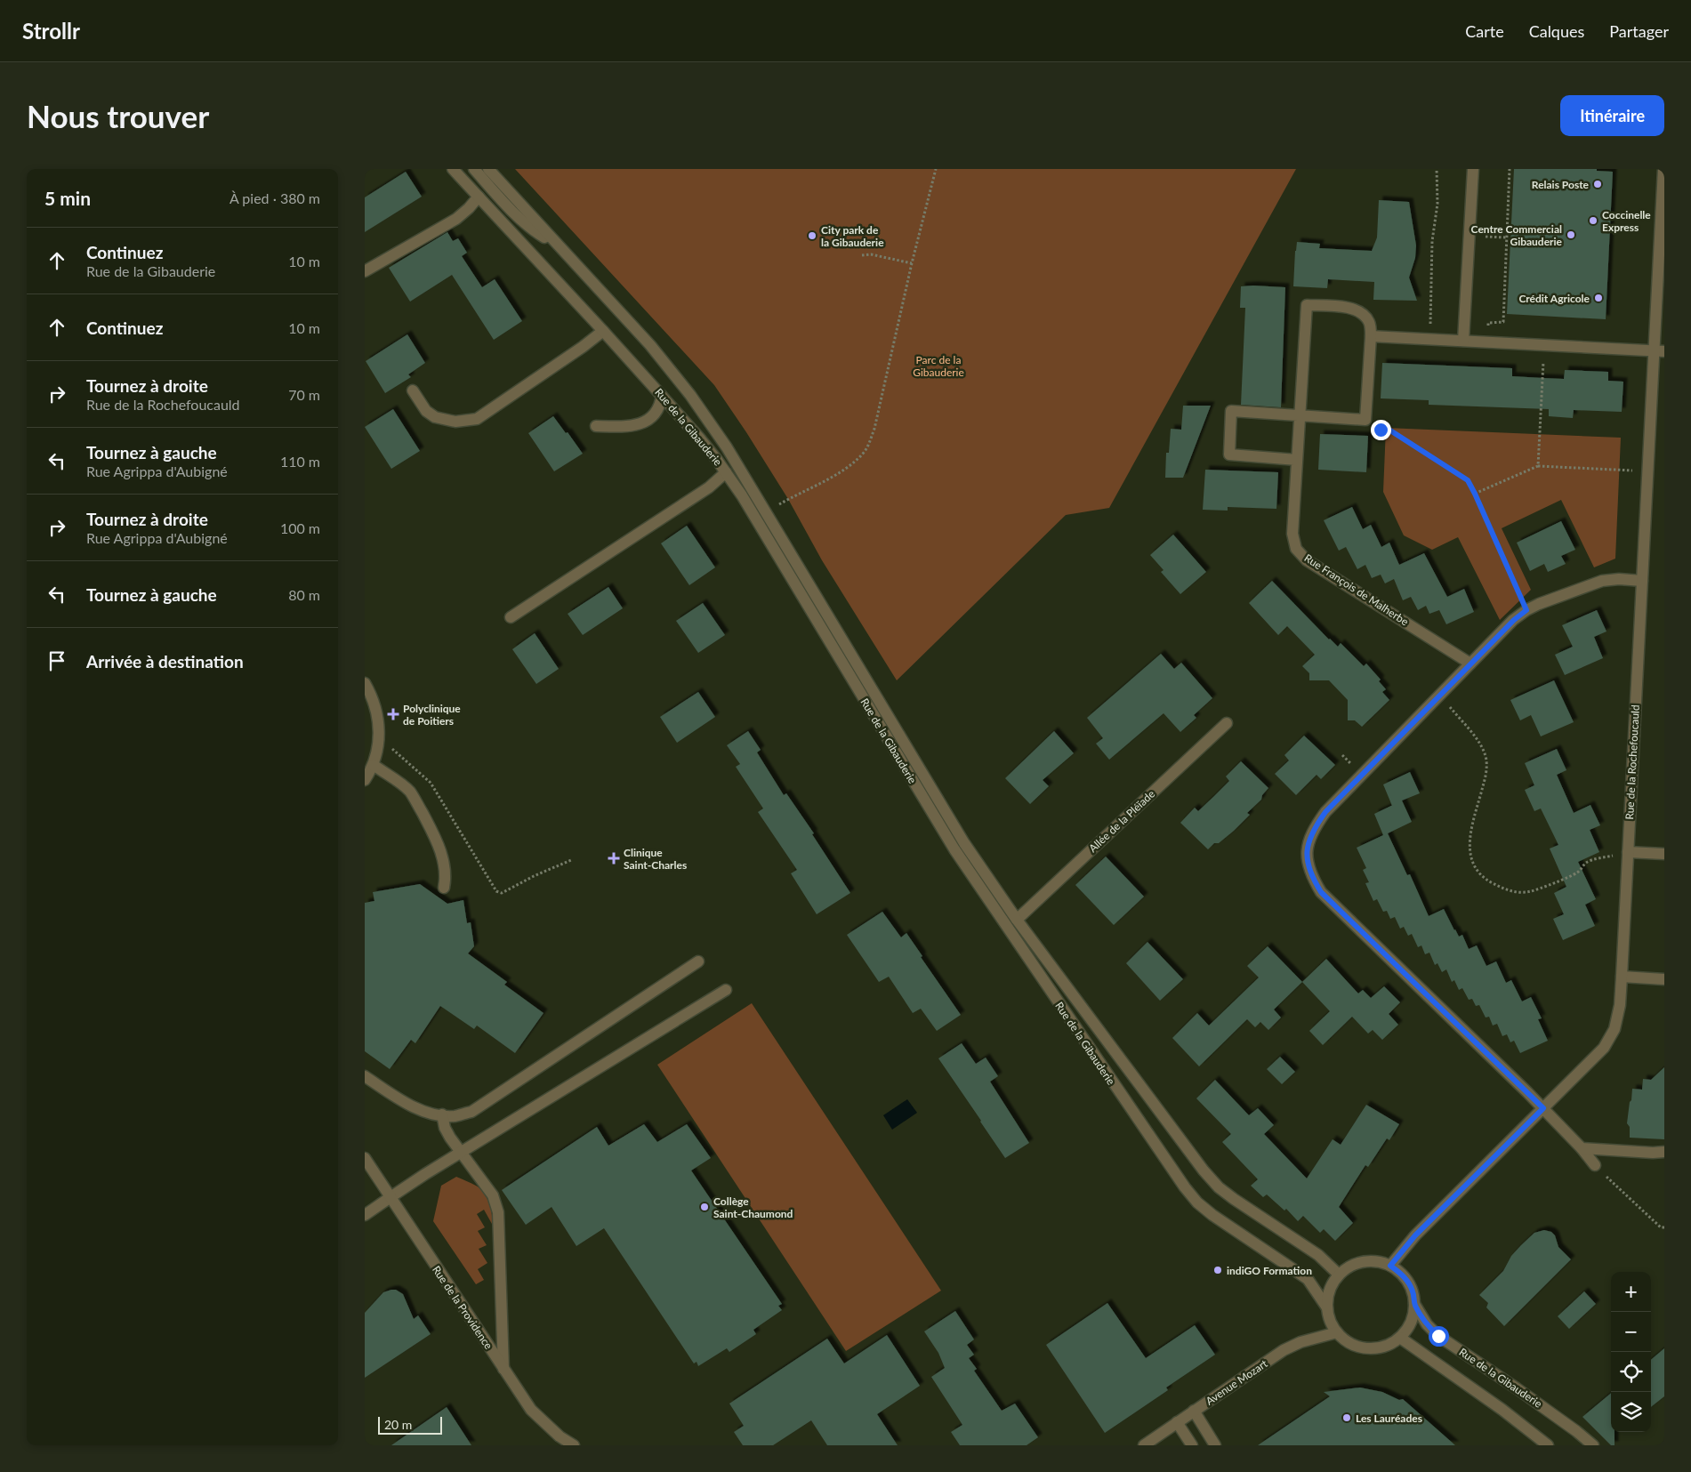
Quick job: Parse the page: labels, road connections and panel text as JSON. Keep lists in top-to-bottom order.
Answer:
{
  "streets": {
    "street": [
      "Rue de la Gibauderie",
      "Rue François de Malherbe",
      "Rue de la Rochefoucauld",
      "Allée de la Pléïade",
      "Rue de la Providence",
      "Avenue Mozart"
    ]
  },
  "crossings": [
    ["Rue de la Gibauderie", "Rue de la Rochefoucauld"],
    ["Rue de la Gibauderie", "Allée de la Pléïade"],
    ["Rue de la Gibauderie", "Avenue Mozart"],
    ["Rue de la Rochefoucauld", "Avenue Mozart"]
  ],
  "parks": ["Parc de la Gibauderie"],
  "places": {
    "other": [
      "Relais Poste",
      "Coccinelle Express",
      "Centre Commercial Gibauderie",
      "City park de la Gibauderie",
      "Crédit Agricole",
      "Collège Saint-Chaumond",
      "indiGO Formation",
      "Les Lauréades"
    ],
    "health": ["Polyclinique de Poitiers", "Clinique Saint-Charles"]
  },
  "scale_bar": "20 m",
  "page": {
    "header": "Strollr",
    "nav": ["Carte", "Calques", "Partager"],
    "buttons": "Itinéraire",
    "title": "Nous trouver",
    "heading": ["5 min", "À pied · 380 m"],
    "list": [
      ["Continuez", "Rue de la Gibauderie", "10 m"],
      ["Continuez", "10 m"],
      ["Tournez à droite", "Rue de la Rochefoucauld", "70 m"],
      ["Tournez à gauche", "Rue Agrippa d'Aubigné", "110 m"],
      ["Tournez à droite", "Rue Agrippa d'Aubigné", "100 m"],
      ["Tournez à gauche", "80 m"],
      "Arrivée à destination"
    ],
    "map_buttons": ["+", "−"],
    "scale": "20 m"
  }
}
